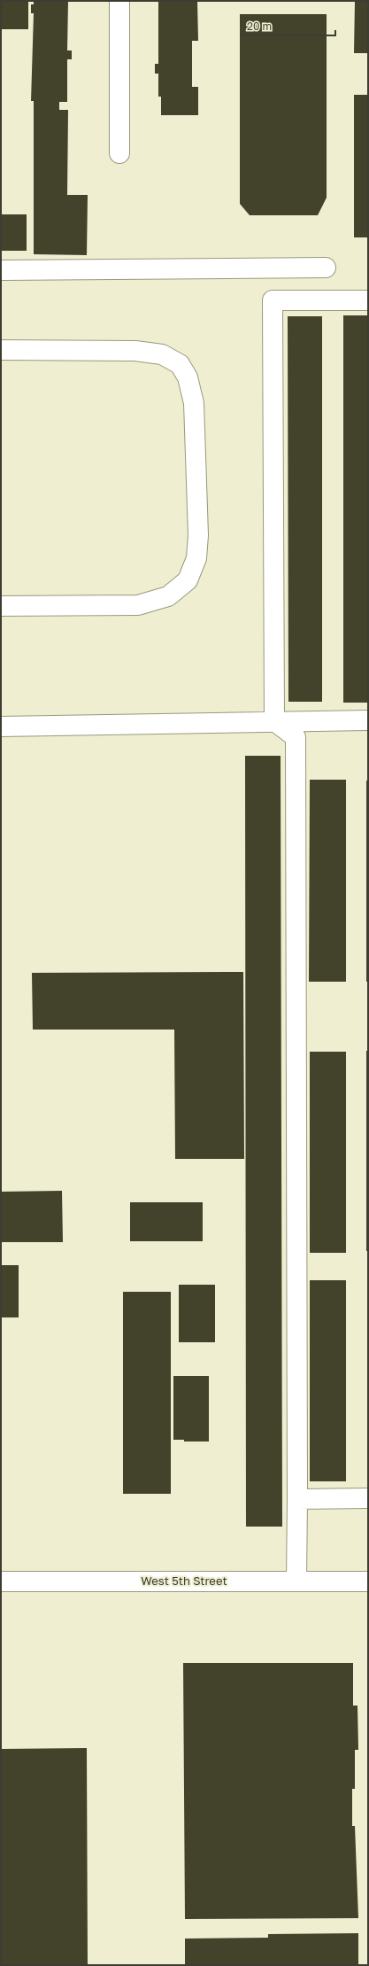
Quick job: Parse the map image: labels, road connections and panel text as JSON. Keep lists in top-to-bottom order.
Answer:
{
  "streets": {
    "street": ["West 5th Street"]
  },
  "scale_bar": "20 m"
}
